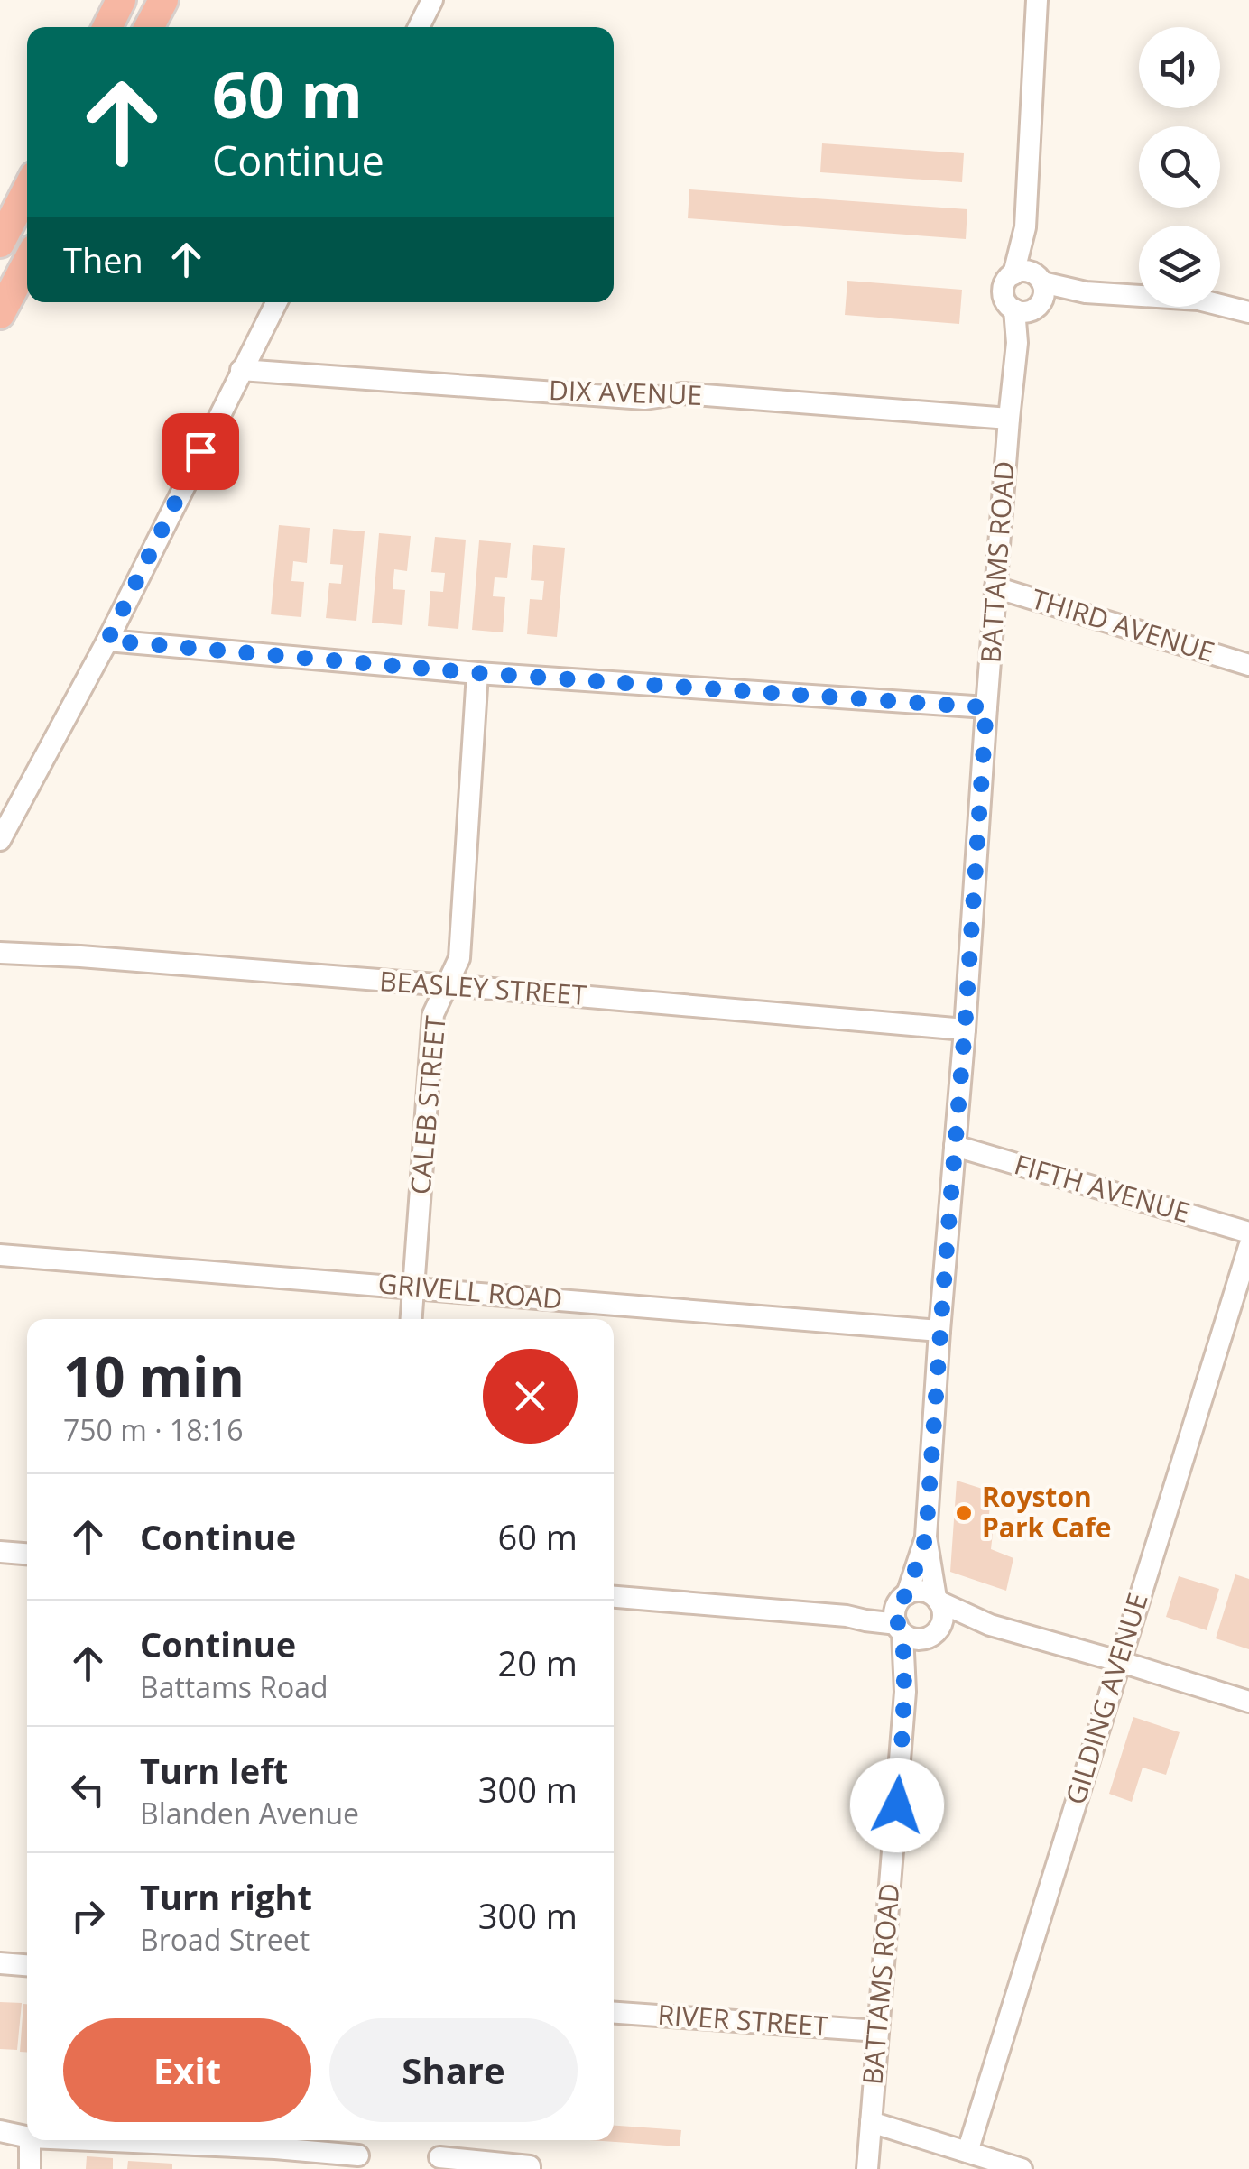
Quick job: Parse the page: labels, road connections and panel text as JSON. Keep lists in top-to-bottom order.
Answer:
{
  "streets": {
    "street": [
      "DIX AVENUE",
      "BATTAMS ROAD",
      "THIRD AVENUE",
      "BEASLEY STREET",
      "CALEB STREET",
      "FIFTH AVENUE",
      "GRIVELL ROAD",
      "GILDING AVENUE",
      "RIVER STREET"
    ]
  },
  "crossings": [
    ["DIX AVENUE", "BATTAMS ROAD"],
    ["BATTAMS ROAD", "THIRD AVENUE"],
    ["BATTAMS ROAD", "BEASLEY STREET"],
    ["BATTAMS ROAD", "FIFTH AVENUE"],
    ["BATTAMS ROAD", "GRIVELL ROAD"],
    ["BATTAMS ROAD", "RIVER STREET"],
    ["BEASLEY STREET", "CALEB STREET"],
    ["CALEB STREET", "GRIVELL ROAD"]
  ],
  "places": ["Royston Park Cafe"],
  "page": {
    "turn": ["60 m", "Continue"],
    "then": "Then",
    "heading": ["10 min", "750 m · 18:16"],
    "list": [
      {
        "name": "Continue",
        "value": "60 m"
      },
      {
        "name": "Continue",
        "note": "Battams Road",
        "value": "20 m"
      },
      {
        "name": "Turn left",
        "note": "Blanden Avenue",
        "value": "300 m"
      },
      {
        "name": "Turn right",
        "note": "Broad Street",
        "value": "300 m"
      }
    ],
    "buttons": ["Exit", "Share"]
  }
}
